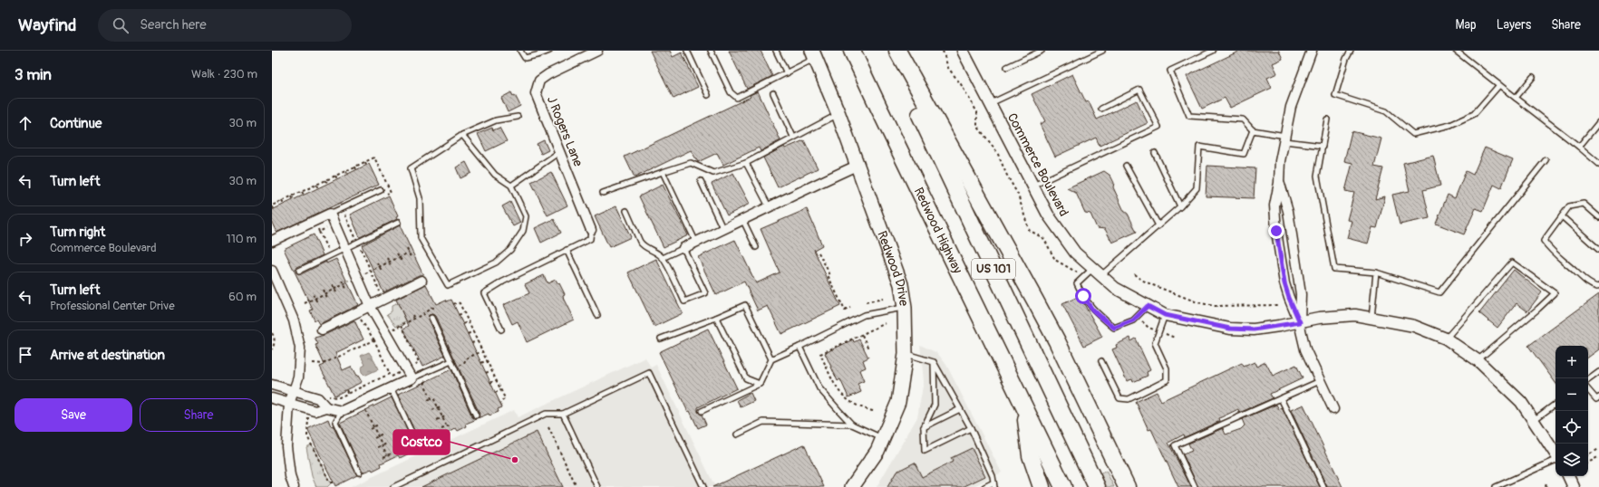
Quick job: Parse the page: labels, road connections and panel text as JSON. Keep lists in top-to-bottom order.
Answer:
{
  "streets": {
    "highway": ["Redwood Highway", "US 101"],
    "main road": ["Redwood Drive"],
    "street": ["J Rogers Lane", "Commerce Boulevard"]
  },
  "places": ["Costco"],
  "page": {
    "header": "Wayfind",
    "search": "Search here",
    "nav": ["Map", "Layers", "Share"],
    "heading": ["3 min", "Walk · 230 m"],
    "list": [
      ["Continue", "30 m"],
      ["Turn left", "30 m"],
      ["Turn right", "Commerce Boulevard", "110 m"],
      ["Turn left", "Professional Center Drive", "60 m"],
      "Arrive at destination"
    ],
    "map_buttons": ["+", "−"],
    "buttons": ["Save", "Share"]
  }
}
